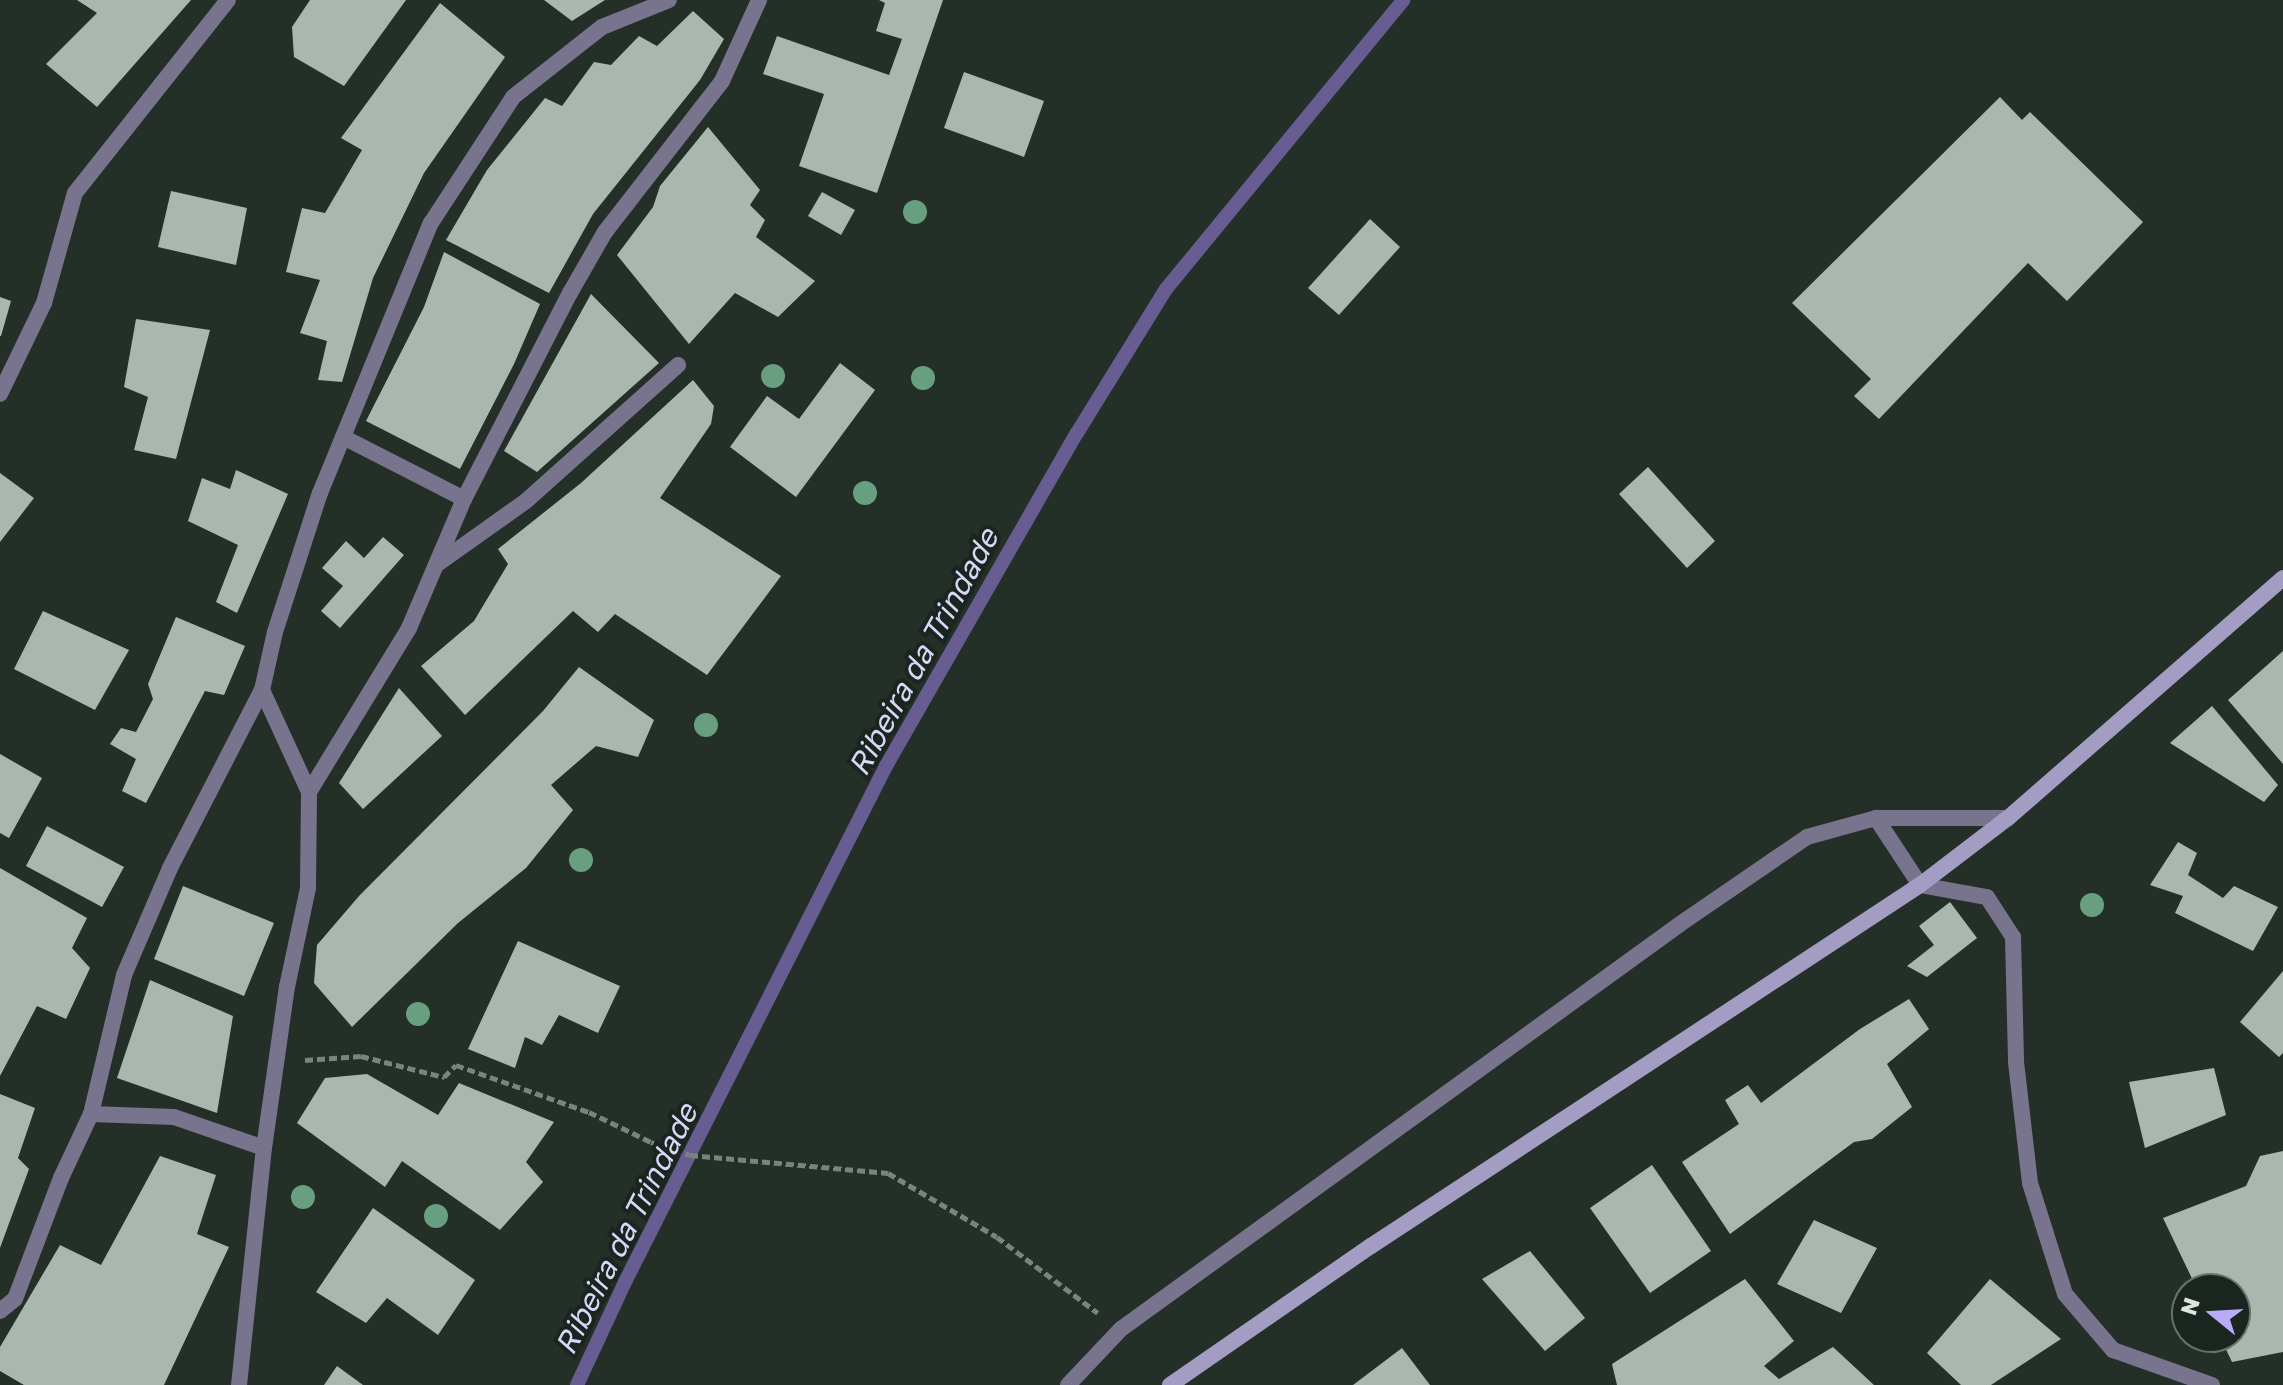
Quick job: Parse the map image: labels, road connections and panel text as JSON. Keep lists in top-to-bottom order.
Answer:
{
  "water": ["Ribeira da Trindade"],
  "north": "left"
}
